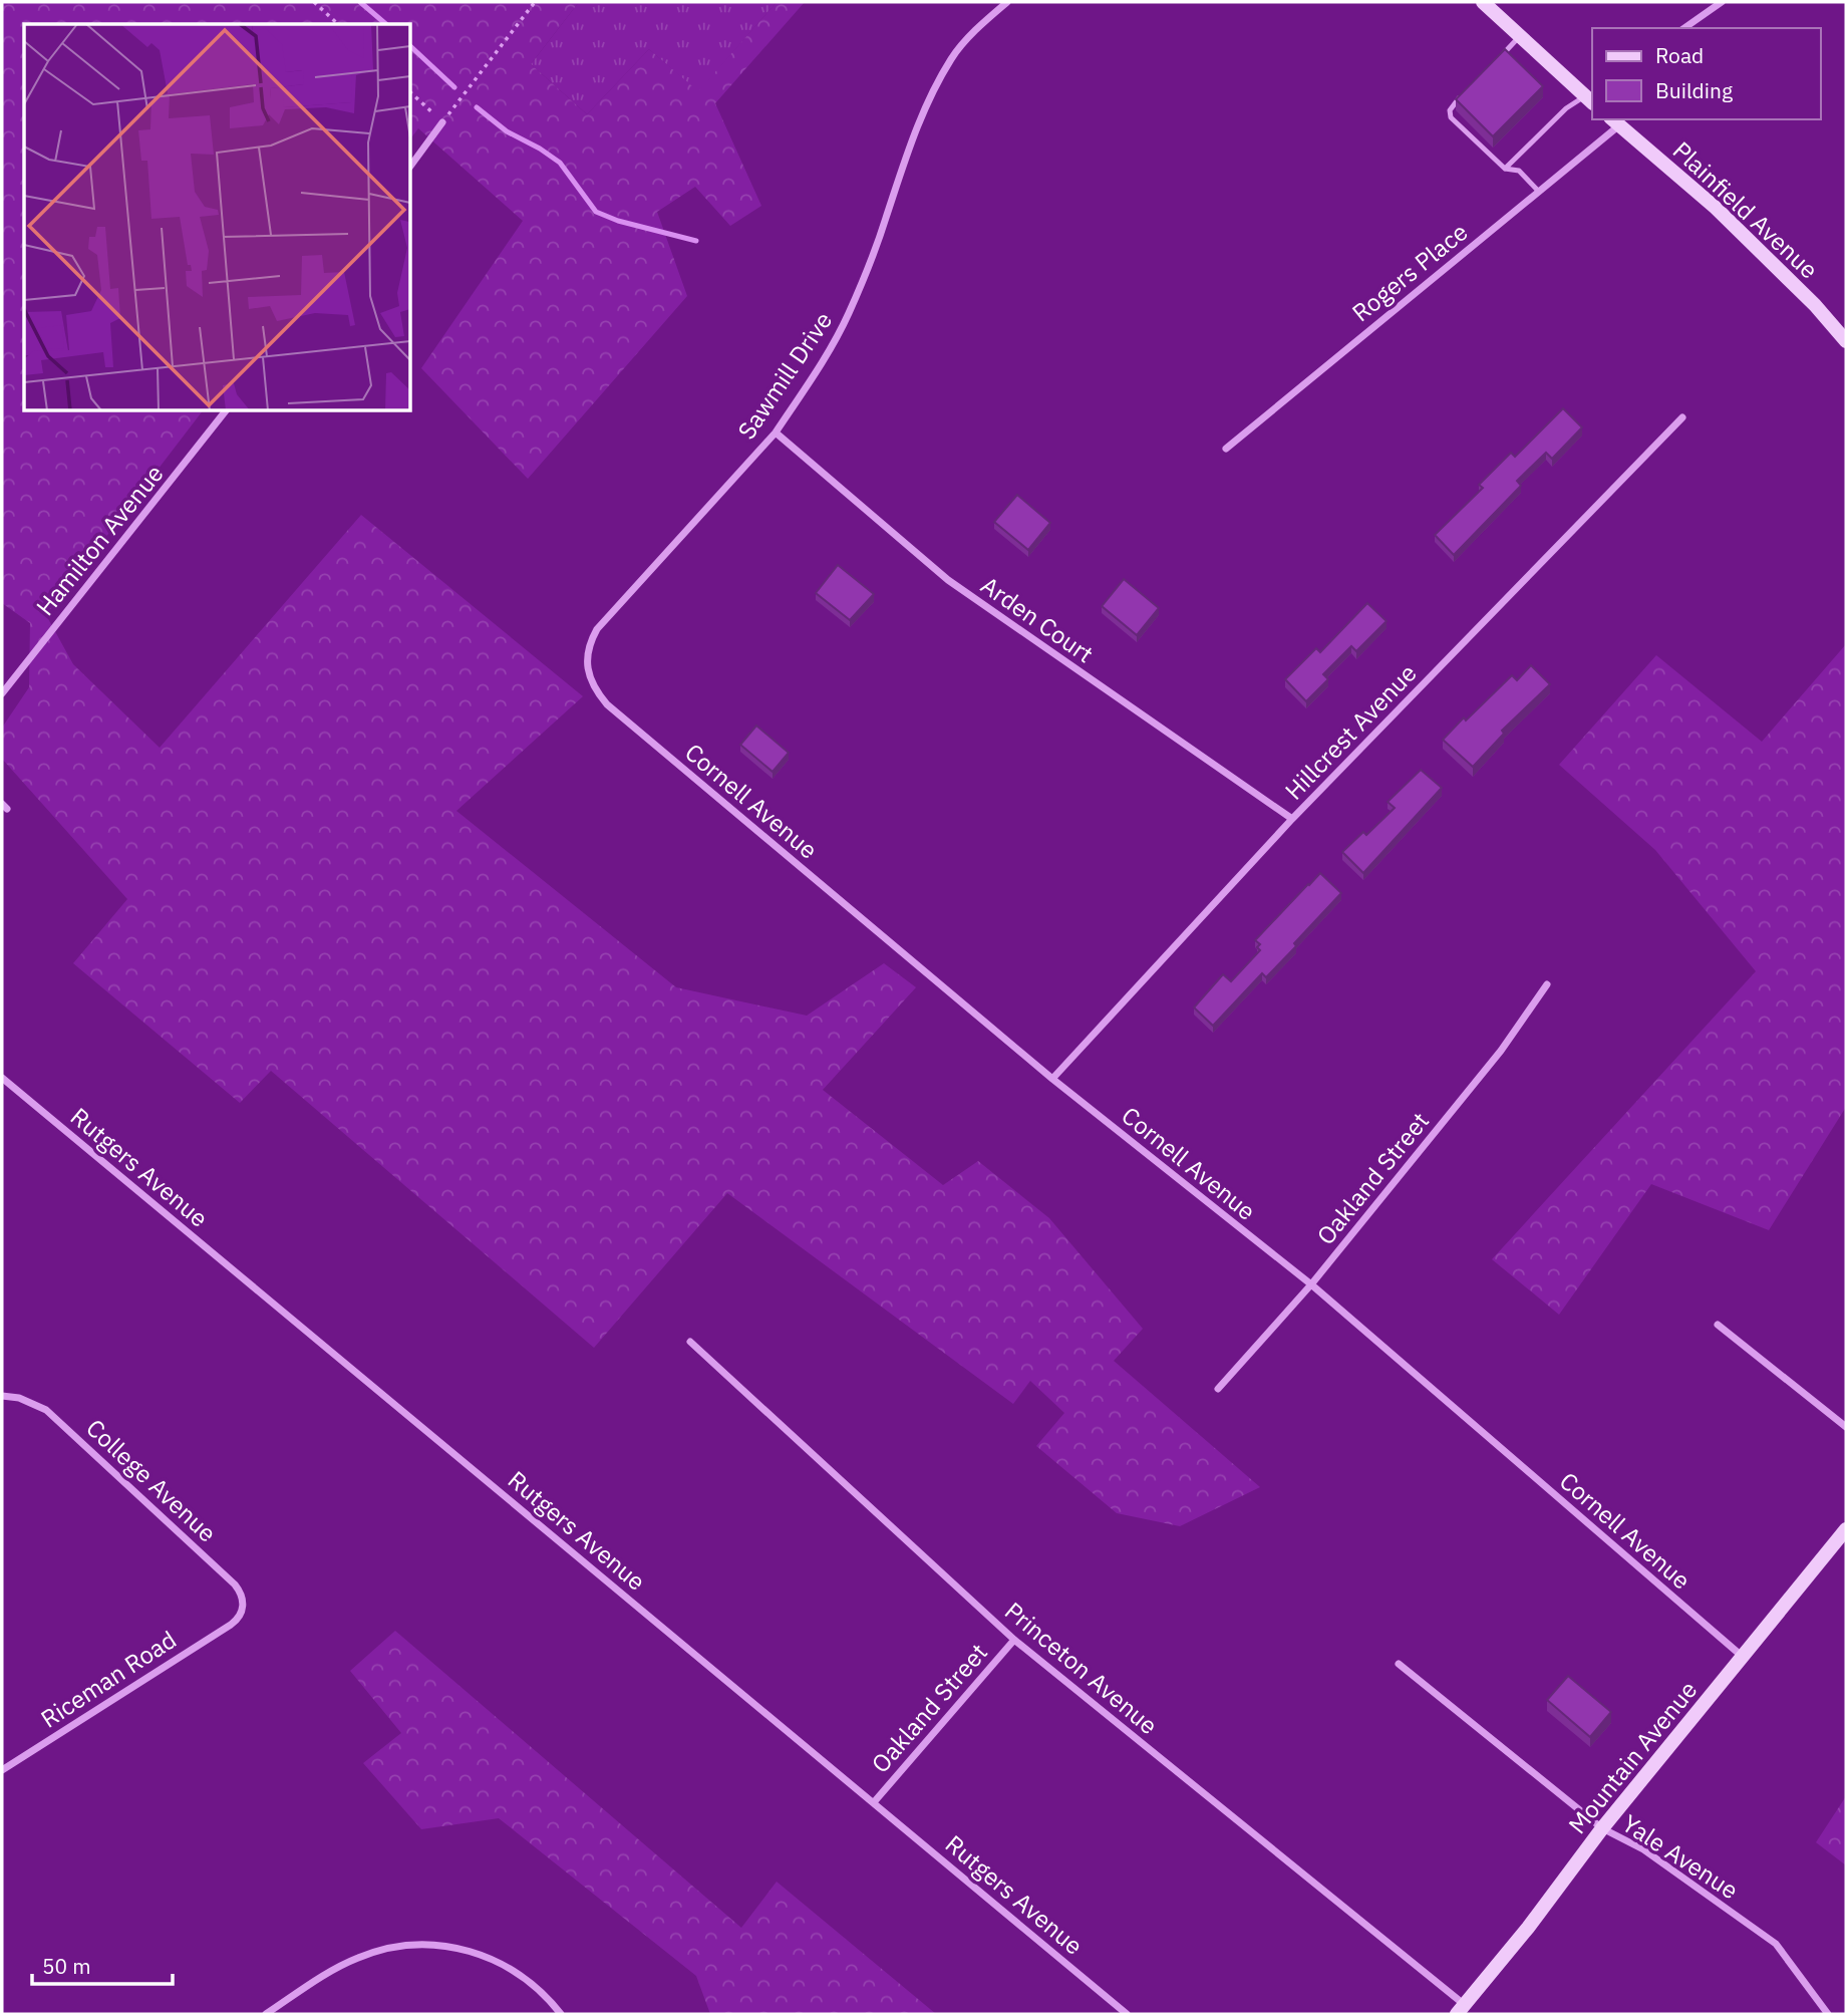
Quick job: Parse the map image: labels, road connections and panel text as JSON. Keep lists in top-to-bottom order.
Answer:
{
  "streets": {
    "main road": ["Plainfield Avenue", "Mountain Avenue"],
    "street": [
      "Rogers Place",
      "Sawmill Drive",
      "Hamilton Avenue",
      "Arden Court",
      "Hillcrest Avenue",
      "Cornell Avenue",
      "Rutgers Avenue",
      "Oakland Street",
      "College Avenue",
      "Princeton Avenue",
      "Riceman Road",
      "Yale Avenue"
    ]
  },
  "crossings": [
    ["Plainfield Avenue", "Rogers Place"],
    ["Sawmill Drive", "Arden Court"],
    ["Sawmill Drive", "Cornell Avenue"],
    ["Arden Court", "Hillcrest Avenue"],
    ["Hillcrest Avenue", "Cornell Avenue"],
    ["Cornell Avenue", "Oakland Street"],
    ["Cornell Avenue", "Mountain Avenue"],
    ["Rutgers Avenue", "Oakland Street"],
    ["Oakland Street", "Princeton Avenue"],
    ["College Avenue", "Riceman Road"],
    ["Princeton Avenue", "Mountain Avenue"],
    ["Mountain Avenue", "Yale Avenue"]
  ],
  "legend": ["Road", "Building"],
  "scale_bar": "50 m"
}
